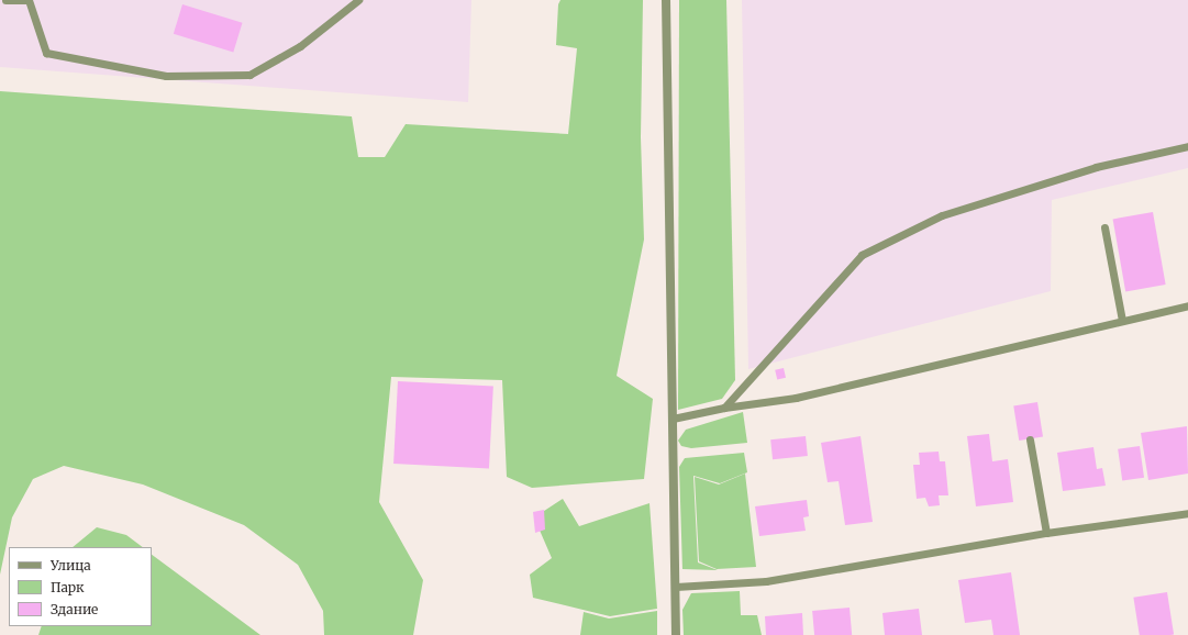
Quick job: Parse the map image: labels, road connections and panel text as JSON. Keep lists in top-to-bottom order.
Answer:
{
  "legend": ["Улица", "Парк", "Здание"]
}
